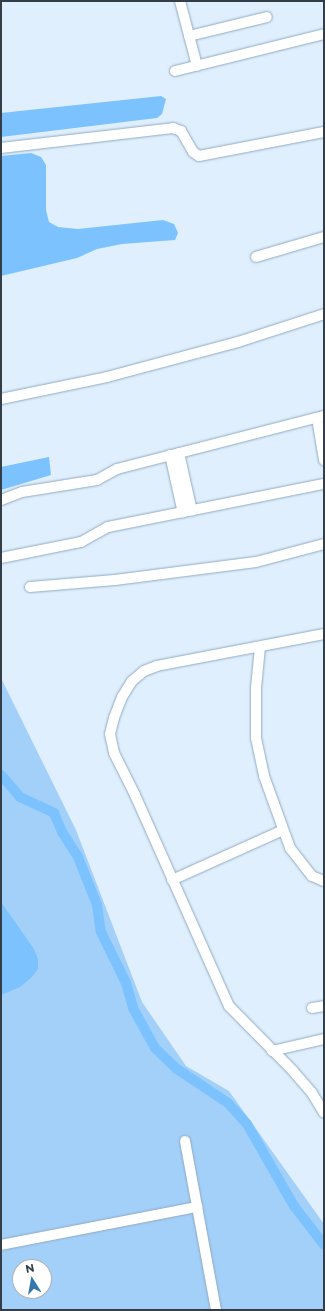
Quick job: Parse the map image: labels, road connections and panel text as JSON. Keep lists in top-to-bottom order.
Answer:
{
  "north": "top"
}
